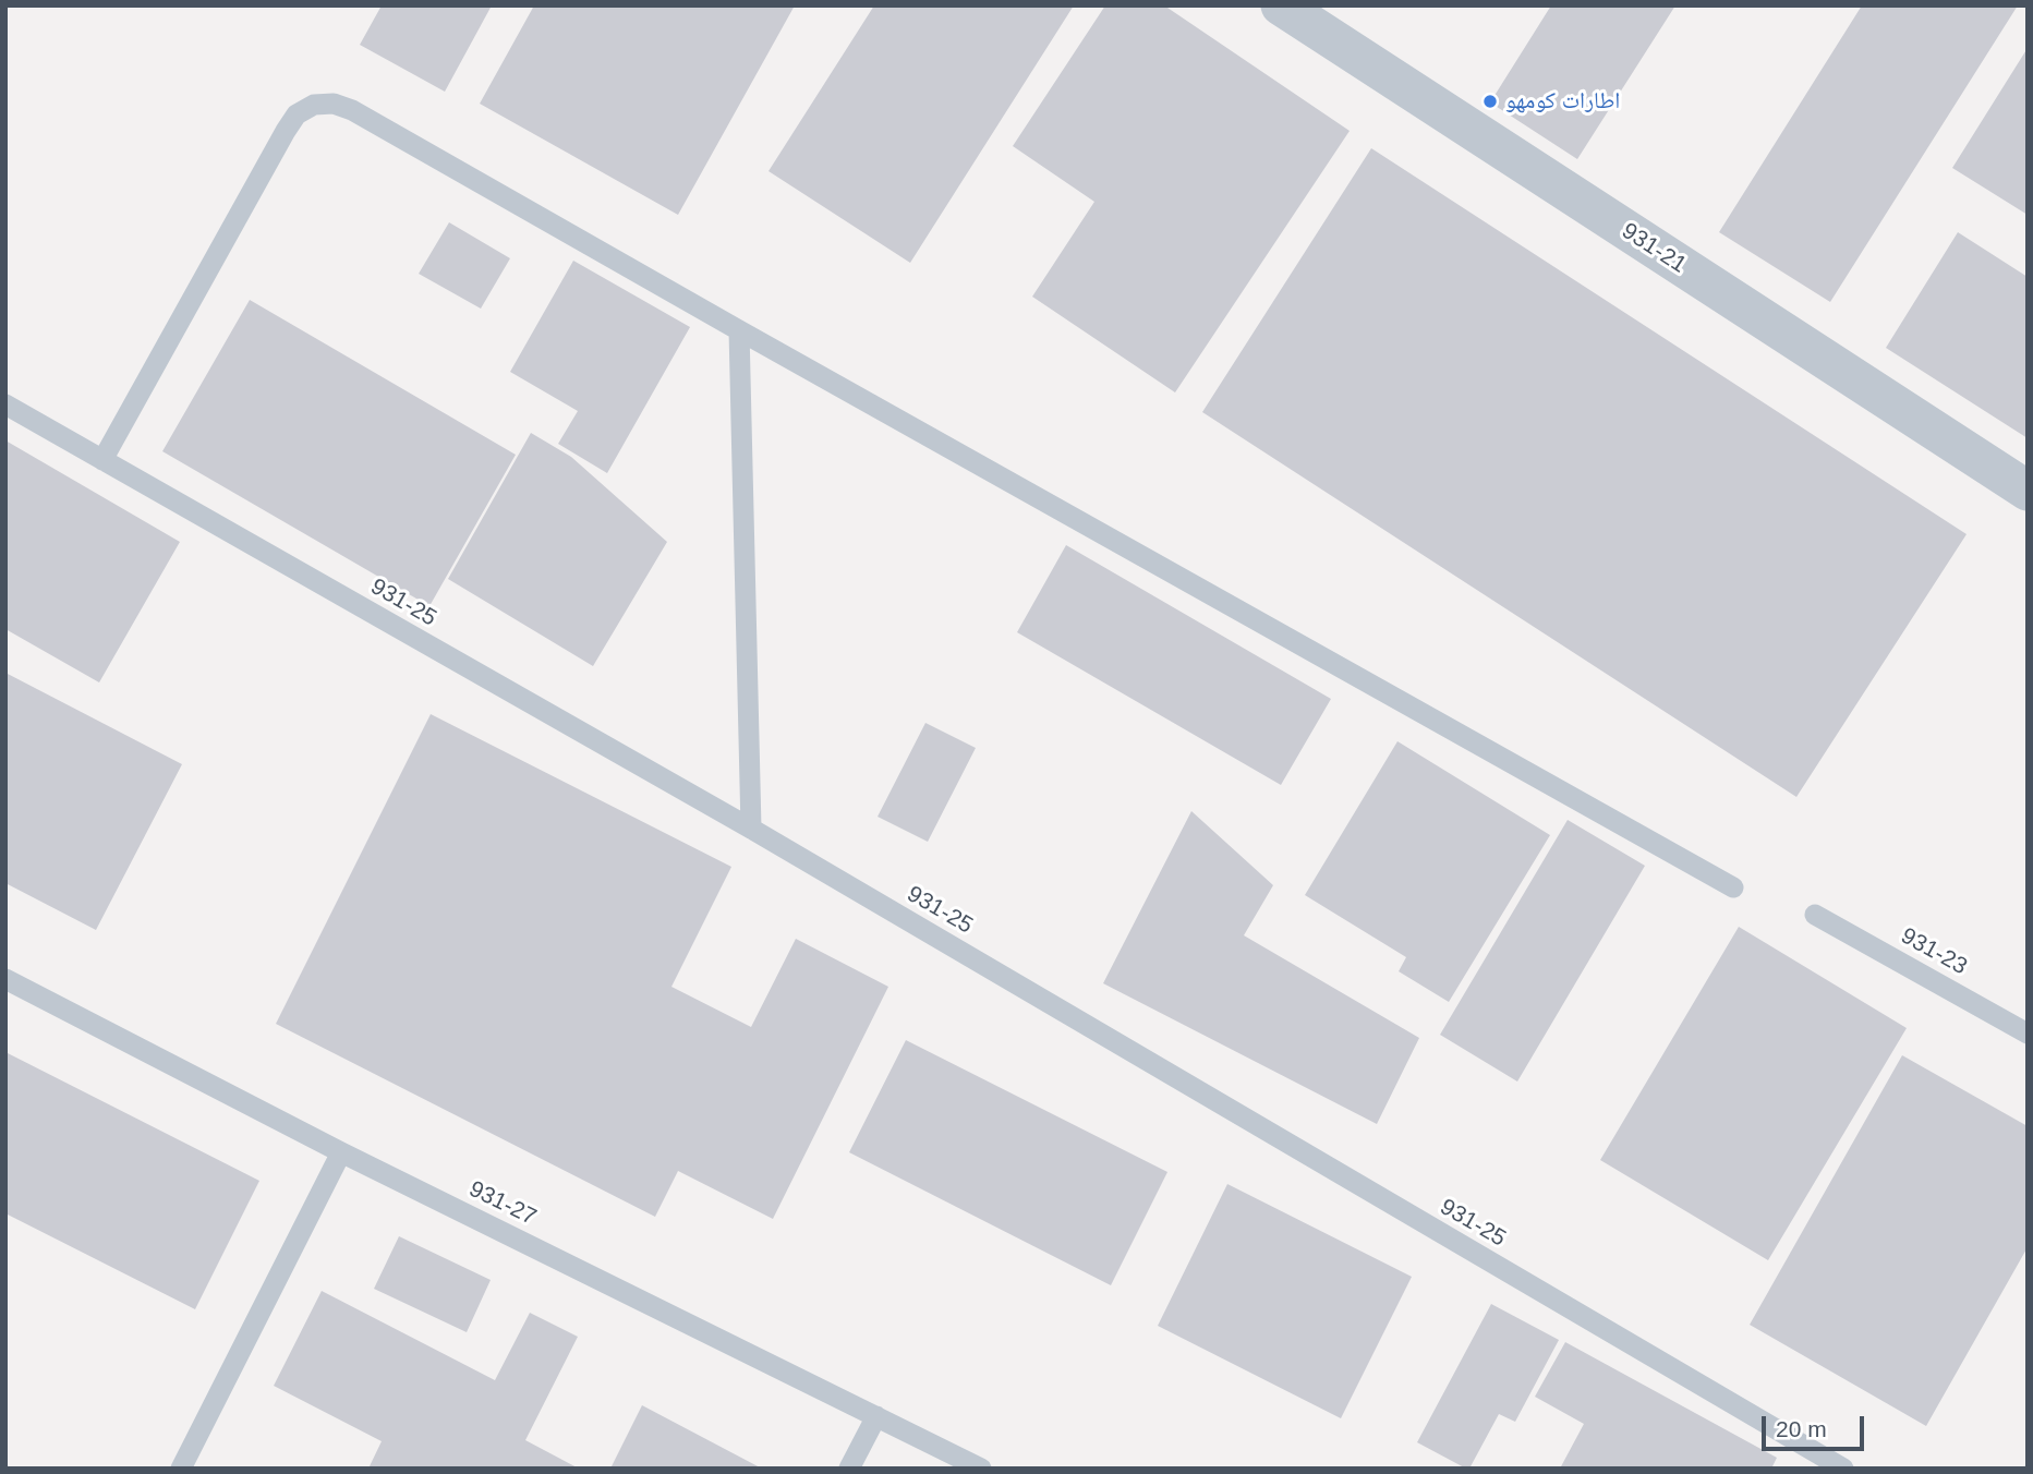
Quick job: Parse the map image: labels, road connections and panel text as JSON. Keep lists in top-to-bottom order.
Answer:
{
  "streets": {
    "street": ["931-21"],
    "lane": ["931-25", "931-23", "931-27"]
  },
  "places": ["اطارات كومهو"],
  "scale_bar": "20 m"
}
